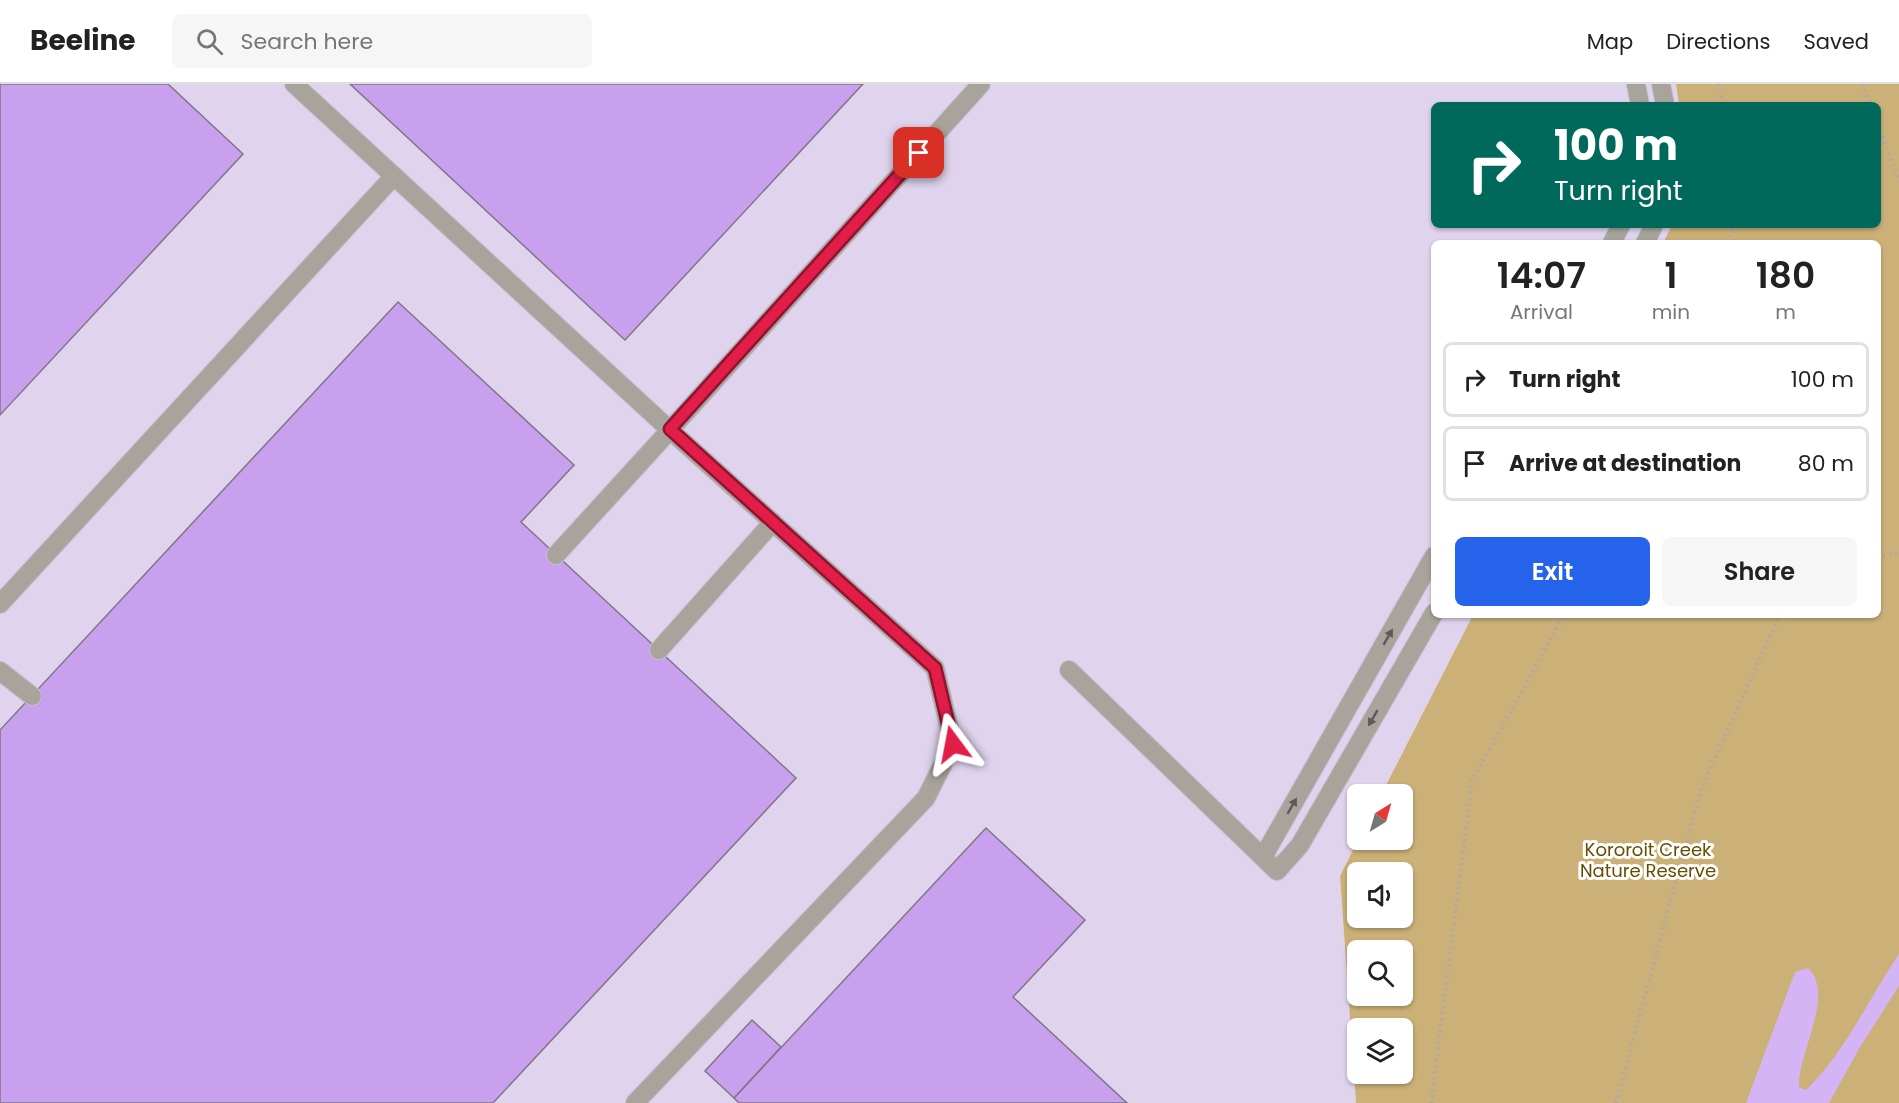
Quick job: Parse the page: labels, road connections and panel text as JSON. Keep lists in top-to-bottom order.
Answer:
{
  "parks": ["Kororoit Creek Nature Reserve"],
  "north": "top right",
  "page": {
    "header": "Beeline",
    "search": "Search here",
    "nav": ["Map", "Directions", "Saved"],
    "turn": ["100 m", "Turn right"],
    "eta": [
      "14:07",
      "Arrival",
      "1",
      "min",
      "180",
      "m"
    ],
    "list": [
      {
        "name": "Turn right",
        "value": "100 m"
      },
      {
        "name": "Arrive at destination",
        "value": "80 m"
      }
    ],
    "buttons": ["Exit", "Share"]
  }
}
